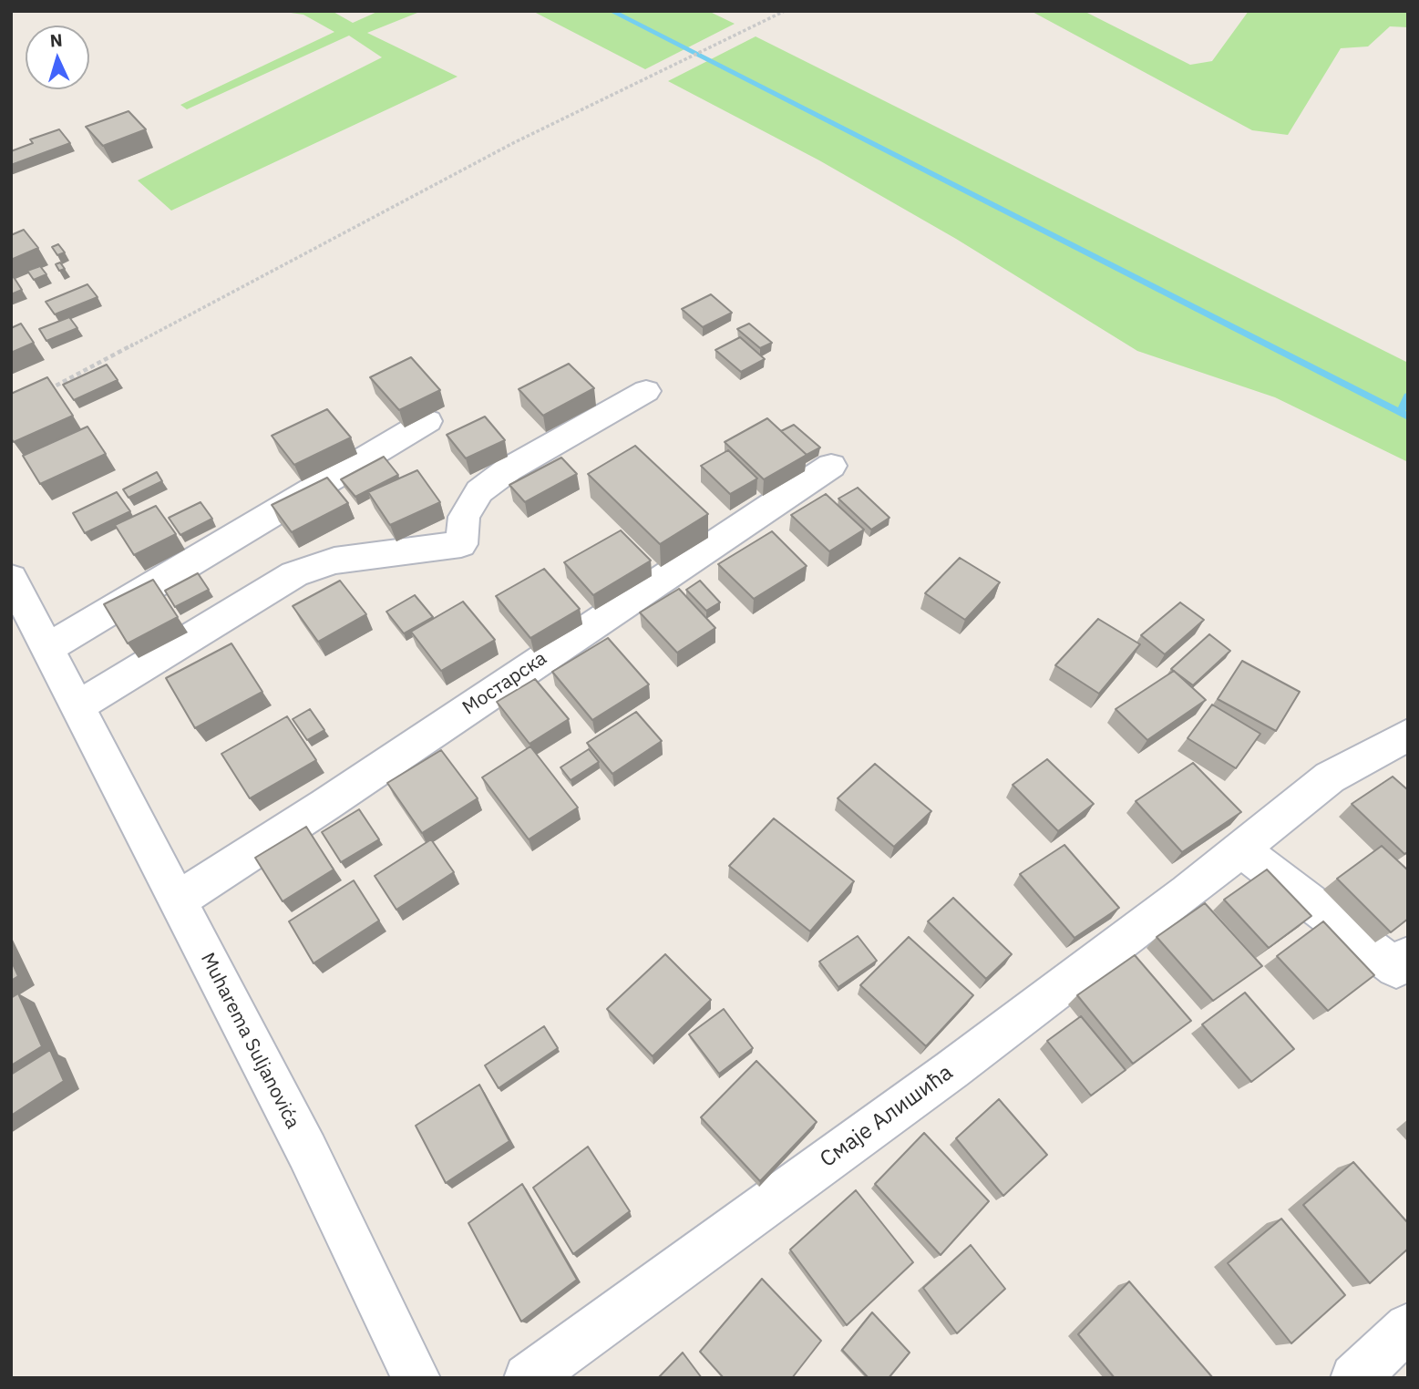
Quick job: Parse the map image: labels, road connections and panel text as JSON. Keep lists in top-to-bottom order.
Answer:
{
  "streets": {
    "street": ["Мостарска", "Muharema Suljanovića", "Смаје Алишића"]
  },
  "crossings": [
    ["Мостарска", "Muharema Suljanovića"]
  ],
  "north": "top"
}
